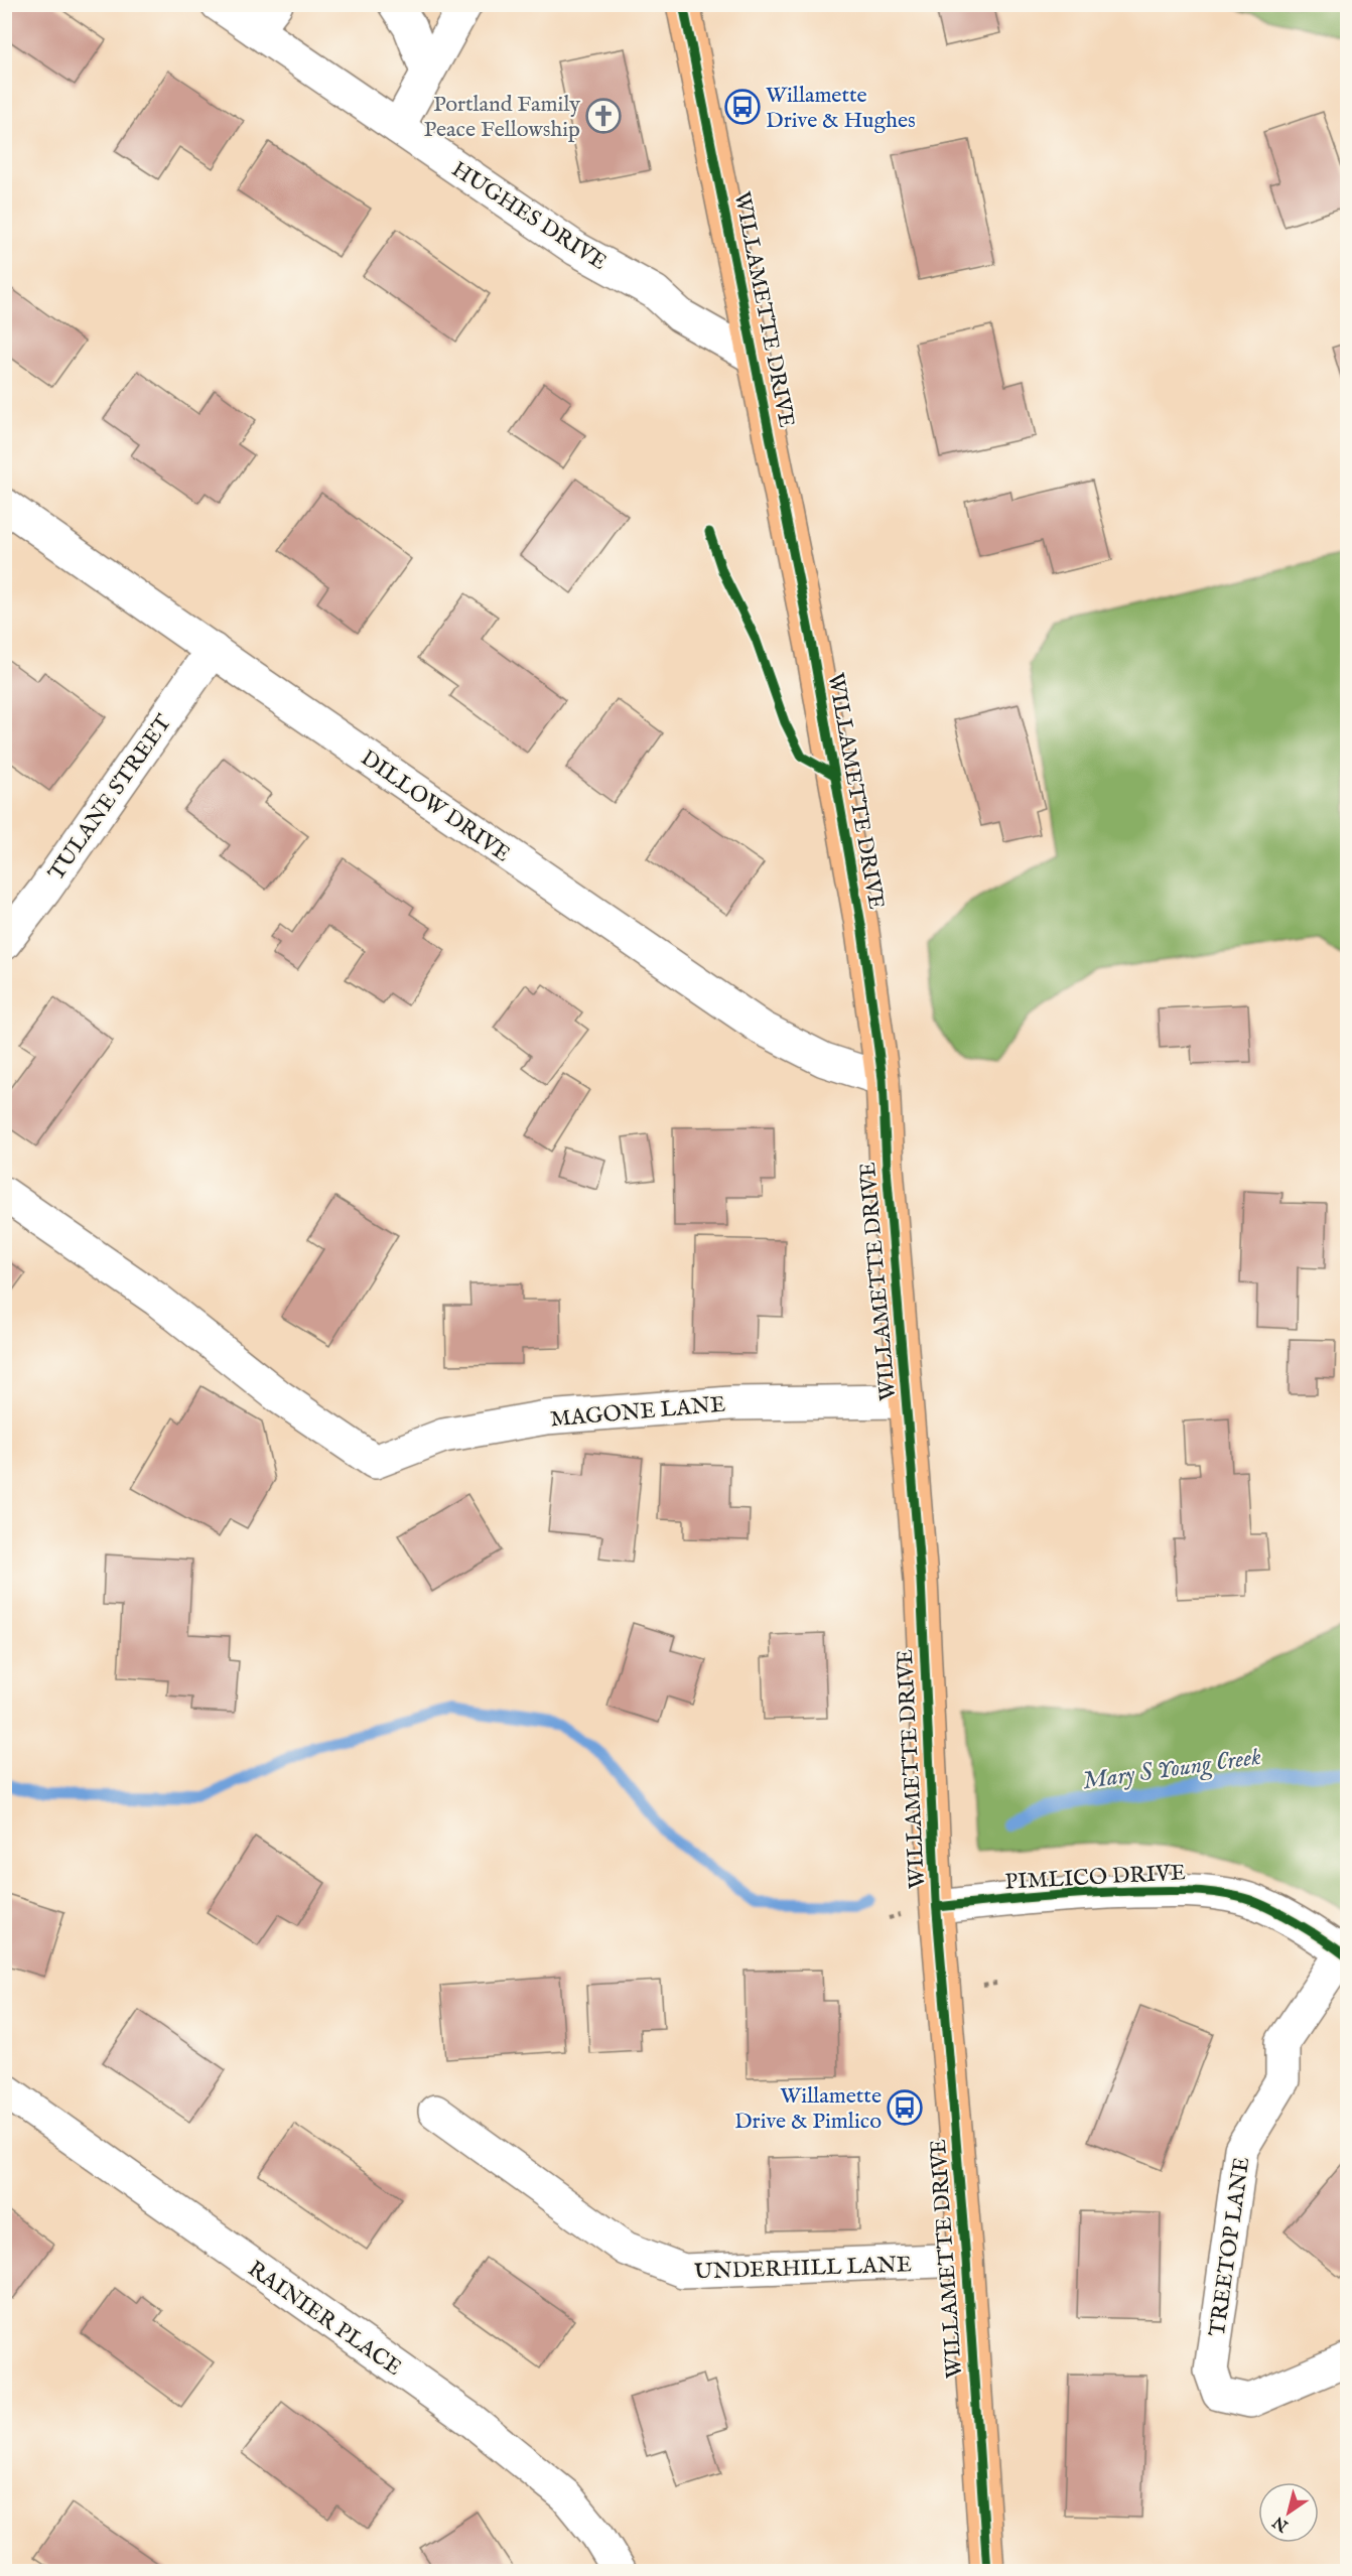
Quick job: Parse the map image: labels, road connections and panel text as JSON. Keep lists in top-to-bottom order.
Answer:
{
  "streets": {
    "main road": ["WILLAMETTE DRIVE"],
    "street": [
      "HUGHES DRIVE",
      "TULANE STREET",
      "DILLOW DRIVE",
      "MAGONE LANE",
      "PIMLICO DRIVE",
      "TREETOP LANE",
      "UNDERHILL LANE",
      "RAINIER PLACE"
    ]
  },
  "crossings": [
    ["HUGHES DRIVE", "WILLAMETTE DRIVE"],
    ["WILLAMETTE DRIVE", "DILLOW DRIVE"],
    ["WILLAMETTE DRIVE", "MAGONE LANE"],
    ["WILLAMETTE DRIVE", "PIMLICO DRIVE"],
    ["WILLAMETTE DRIVE", "UNDERHILL LANE"],
    ["TULANE STREET", "DILLOW DRIVE"],
    ["PIMLICO DRIVE", "TREETOP LANE"]
  ],
  "water": ["Mary S Young Creek"],
  "places": {
    "bus stop": ["Willamette Drive & Hughes", "Willamette Drive & Pimlico"],
    "church": ["Portland Family Peace Fellowship"]
  },
  "north": "bottom left"
}
